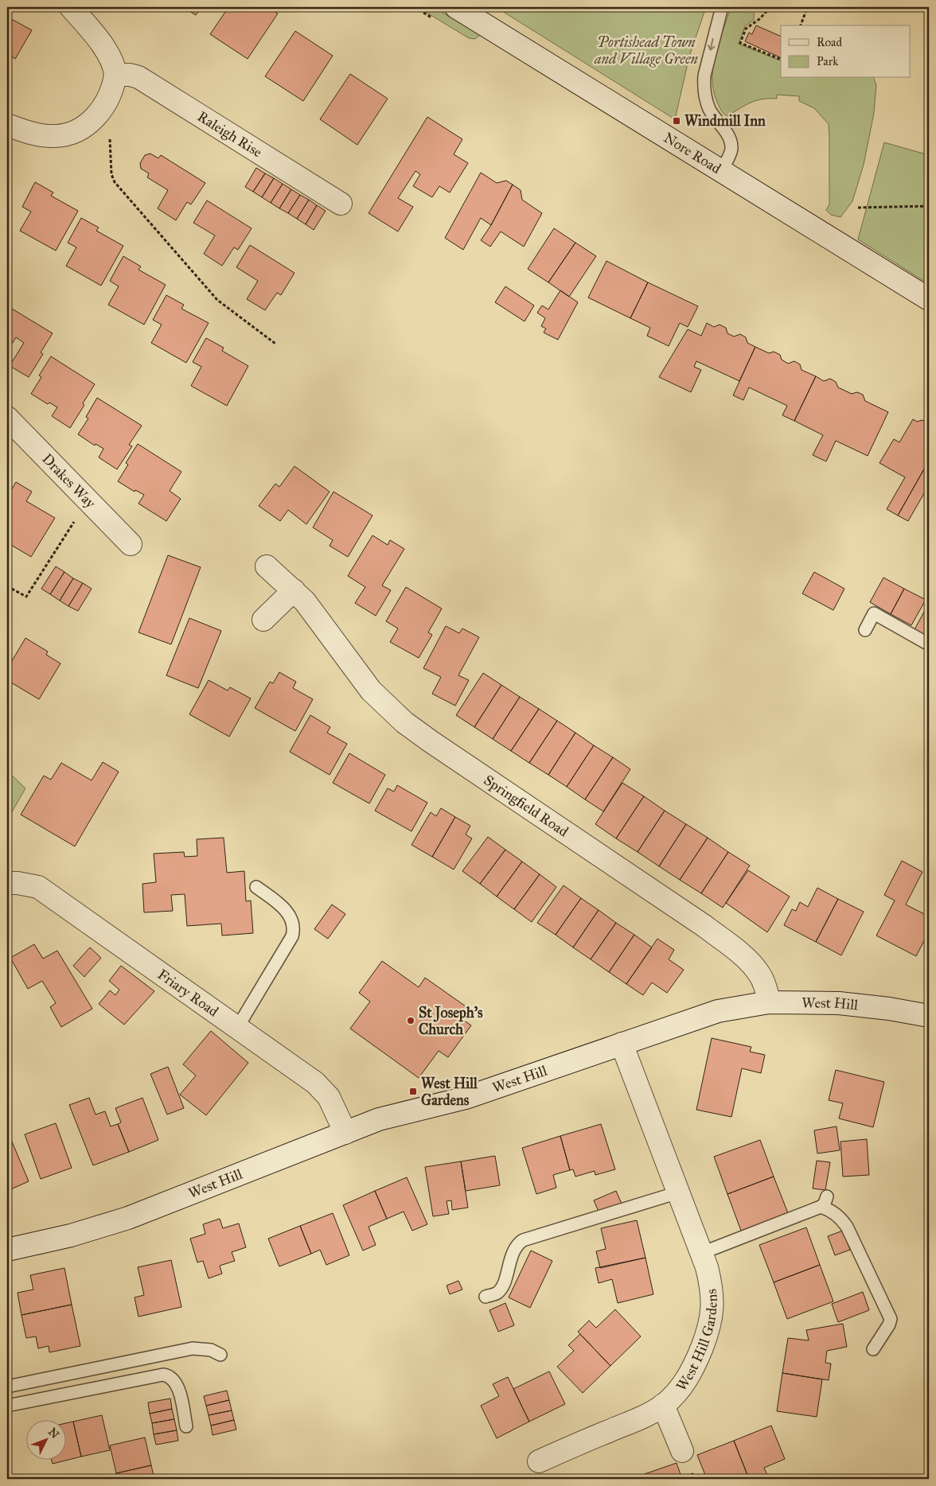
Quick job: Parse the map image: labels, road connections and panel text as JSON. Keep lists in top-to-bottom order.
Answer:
{
  "streets": {
    "street": [
      "Raleigh Rise",
      "Nore Road",
      "Drakes Way",
      "Springfield Road",
      "Friary Road",
      "West Hill",
      "West Hill Gardens"
    ]
  },
  "crossings": [
    ["Springfield Road", "West Hill"],
    ["Friary Road", "West Hill"],
    ["West Hill", "West Hill Gardens"]
  ],
  "parks": ["Portishead Town and Village Green"],
  "places": {
    "transit": ["Windmill Inn", "West Hill Gardens"],
    "other": ["St Joseph's Church"]
  },
  "legend": ["Road", "Park"],
  "north": "top right"
}
